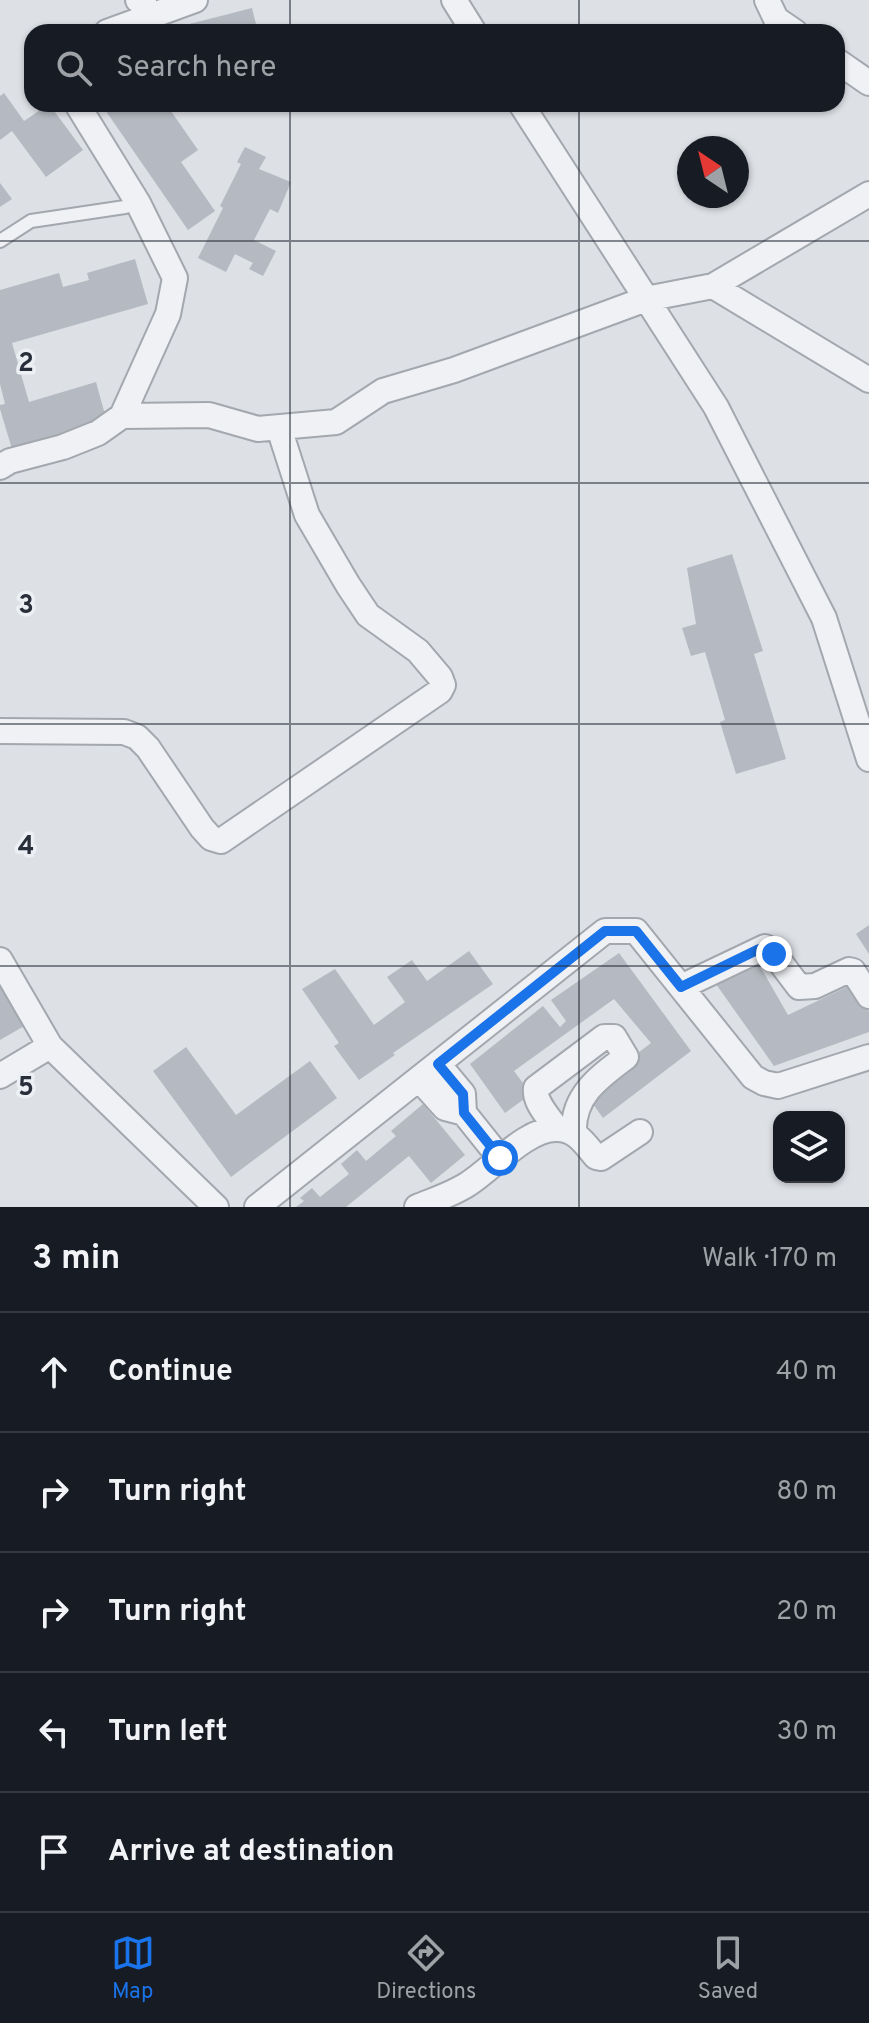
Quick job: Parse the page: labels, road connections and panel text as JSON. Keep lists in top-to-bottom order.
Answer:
{
  "north": "top left",
  "page": {
    "search": "Search here",
    "heading": ["3 min", "Walk · 170 m"],
    "list": [
      ["Continue", "40 m"],
      ["Turn right", "80 m"],
      ["Turn right", "20 m"],
      ["Turn left", "30 m"],
      "Arrive at destination"
    ],
    "nav": ["Map", "Directions", "Saved"]
  },
  "grid": {
    "rows": [
      "2",
      "3",
      "4",
      "5"
    ]
  }
}
